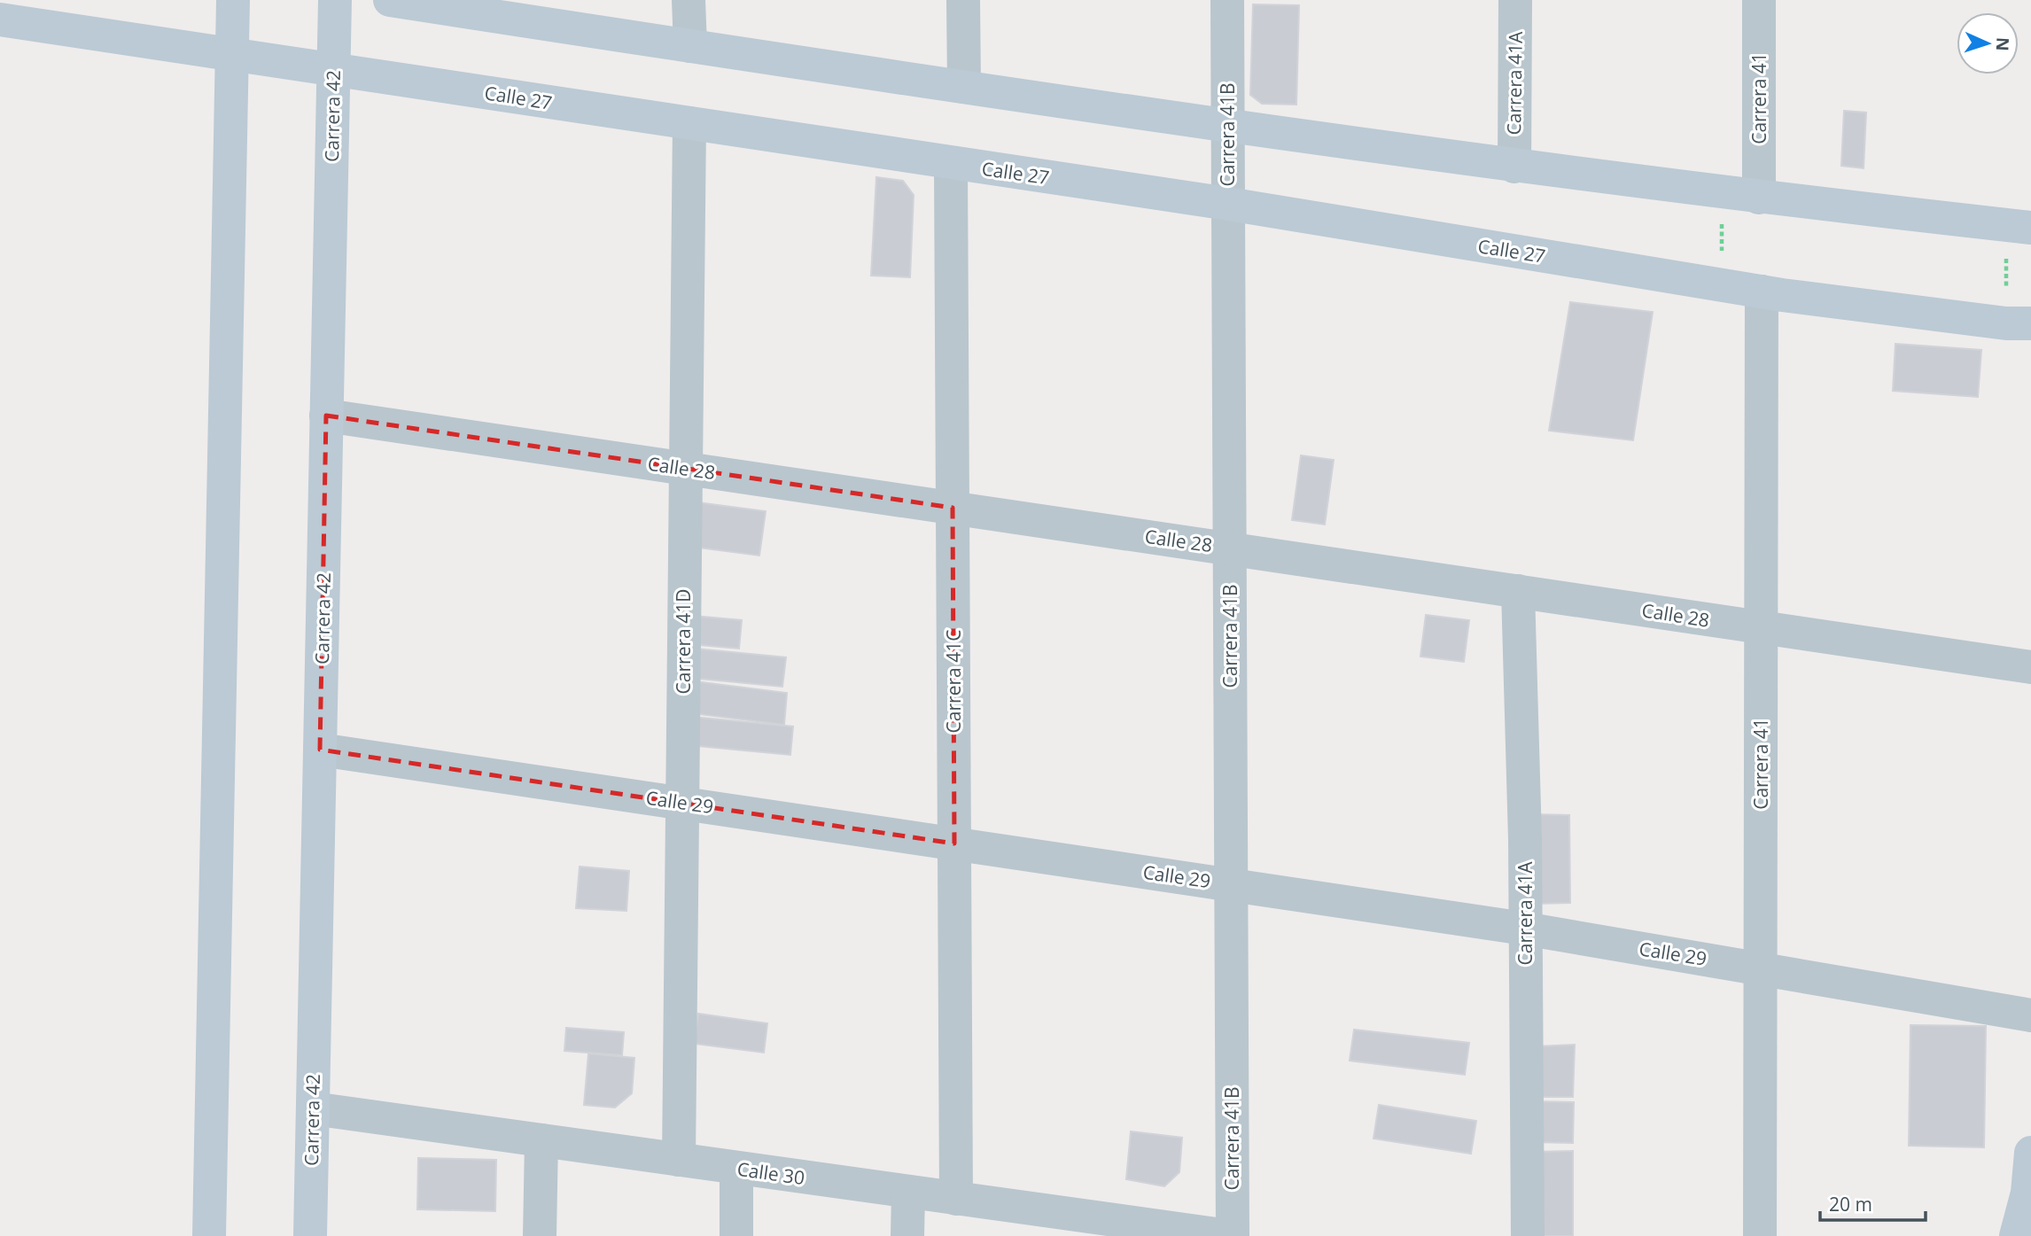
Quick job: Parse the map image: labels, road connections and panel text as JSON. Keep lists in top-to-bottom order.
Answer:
{
  "streets": {
    "main road": ["Calle 27", "Carrera 42"],
    "street": [
      "Carrera 41A",
      "Carrera 41",
      "Carrera 41B",
      "Calle 28",
      "Carrera 41D",
      "Carrera 41C",
      "Calle 29",
      "Calle 30"
    ]
  },
  "crossings": [
    ["Carrera 41A", "Calle 28"],
    ["Carrera 41A", "Calle 29"],
    ["Calle 27", "Carrera 41"],
    ["Calle 27", "Carrera 42"],
    ["Calle 27", "Carrera 41B"],
    ["Calle 27", "Carrera 41D"],
    ["Calle 27", "Carrera 41C"],
    ["Carrera 41", "Calle 28"],
    ["Carrera 41", "Calle 29"],
    ["Carrera 42", "Calle 28"],
    ["Carrera 42", "Calle 29"],
    ["Carrera 42", "Calle 30"],
    ["Carrera 41B", "Calle 28"],
    ["Carrera 41B", "Calle 29"],
    ["Carrera 41B", "Calle 30"],
    ["Calle 28", "Carrera 41D"],
    ["Calle 28", "Carrera 41C"],
    ["Carrera 41D", "Calle 29"],
    ["Carrera 41D", "Calle 30"],
    ["Carrera 41C", "Calle 29"],
    ["Carrera 41C", "Calle 30"]
  ],
  "scale_bar": "20 m",
  "north": "right"
}
